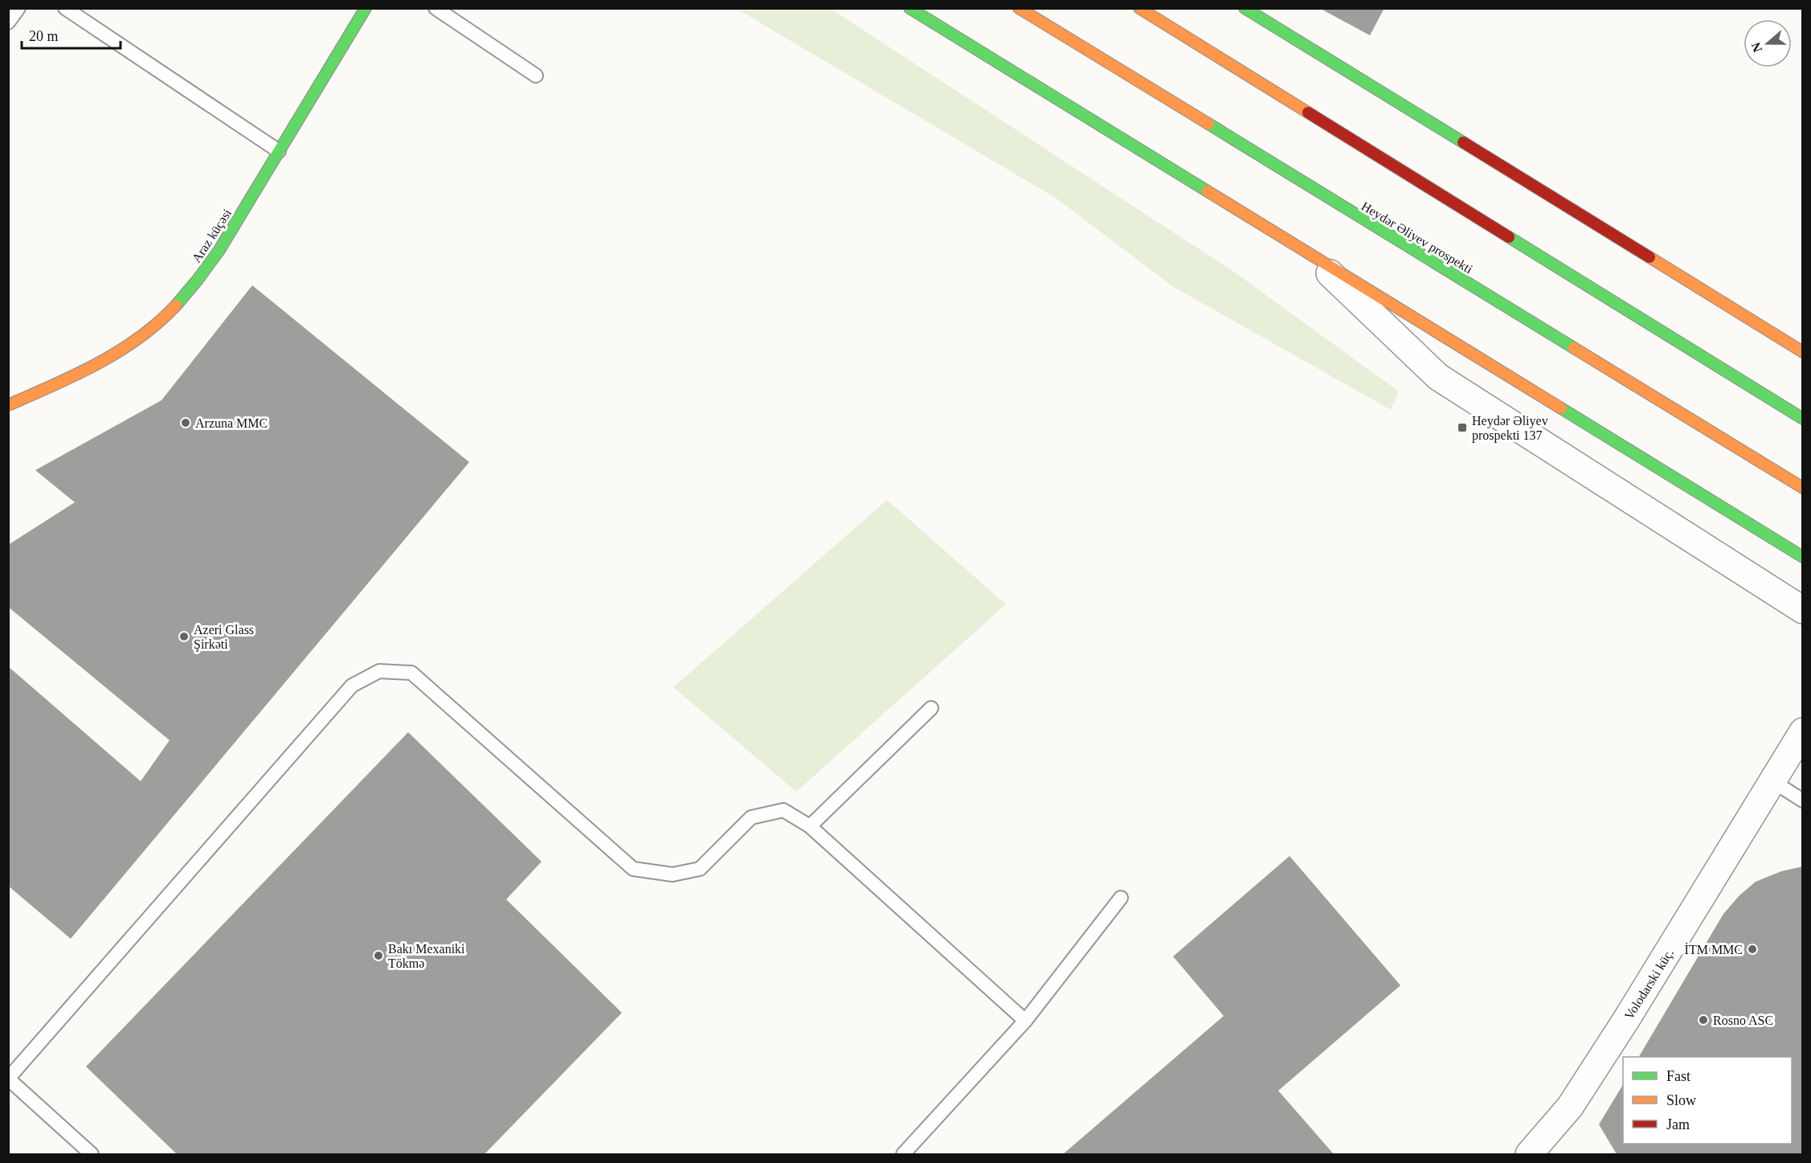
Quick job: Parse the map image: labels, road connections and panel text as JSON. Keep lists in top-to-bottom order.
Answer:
{
  "streets": {
    "main road": ["Araz küçəsi", "Heydər Əliyev prospekti"],
    "street": ["Volodarski küç."]
  },
  "places": {
    "other": [
      "Arzuna MMC",
      "Azeri Glass Şirkəti",
      "İTM MMC",
      "Bakı Mexaniki Tökmə",
      "Rosno ASC"
    ],
    "transit": ["Heydər Əliyev prospekti 137"]
  },
  "legend": ["Fast", "Slow", "Jam"],
  "scale_bar": "20 m",
  "north": "left"
}
